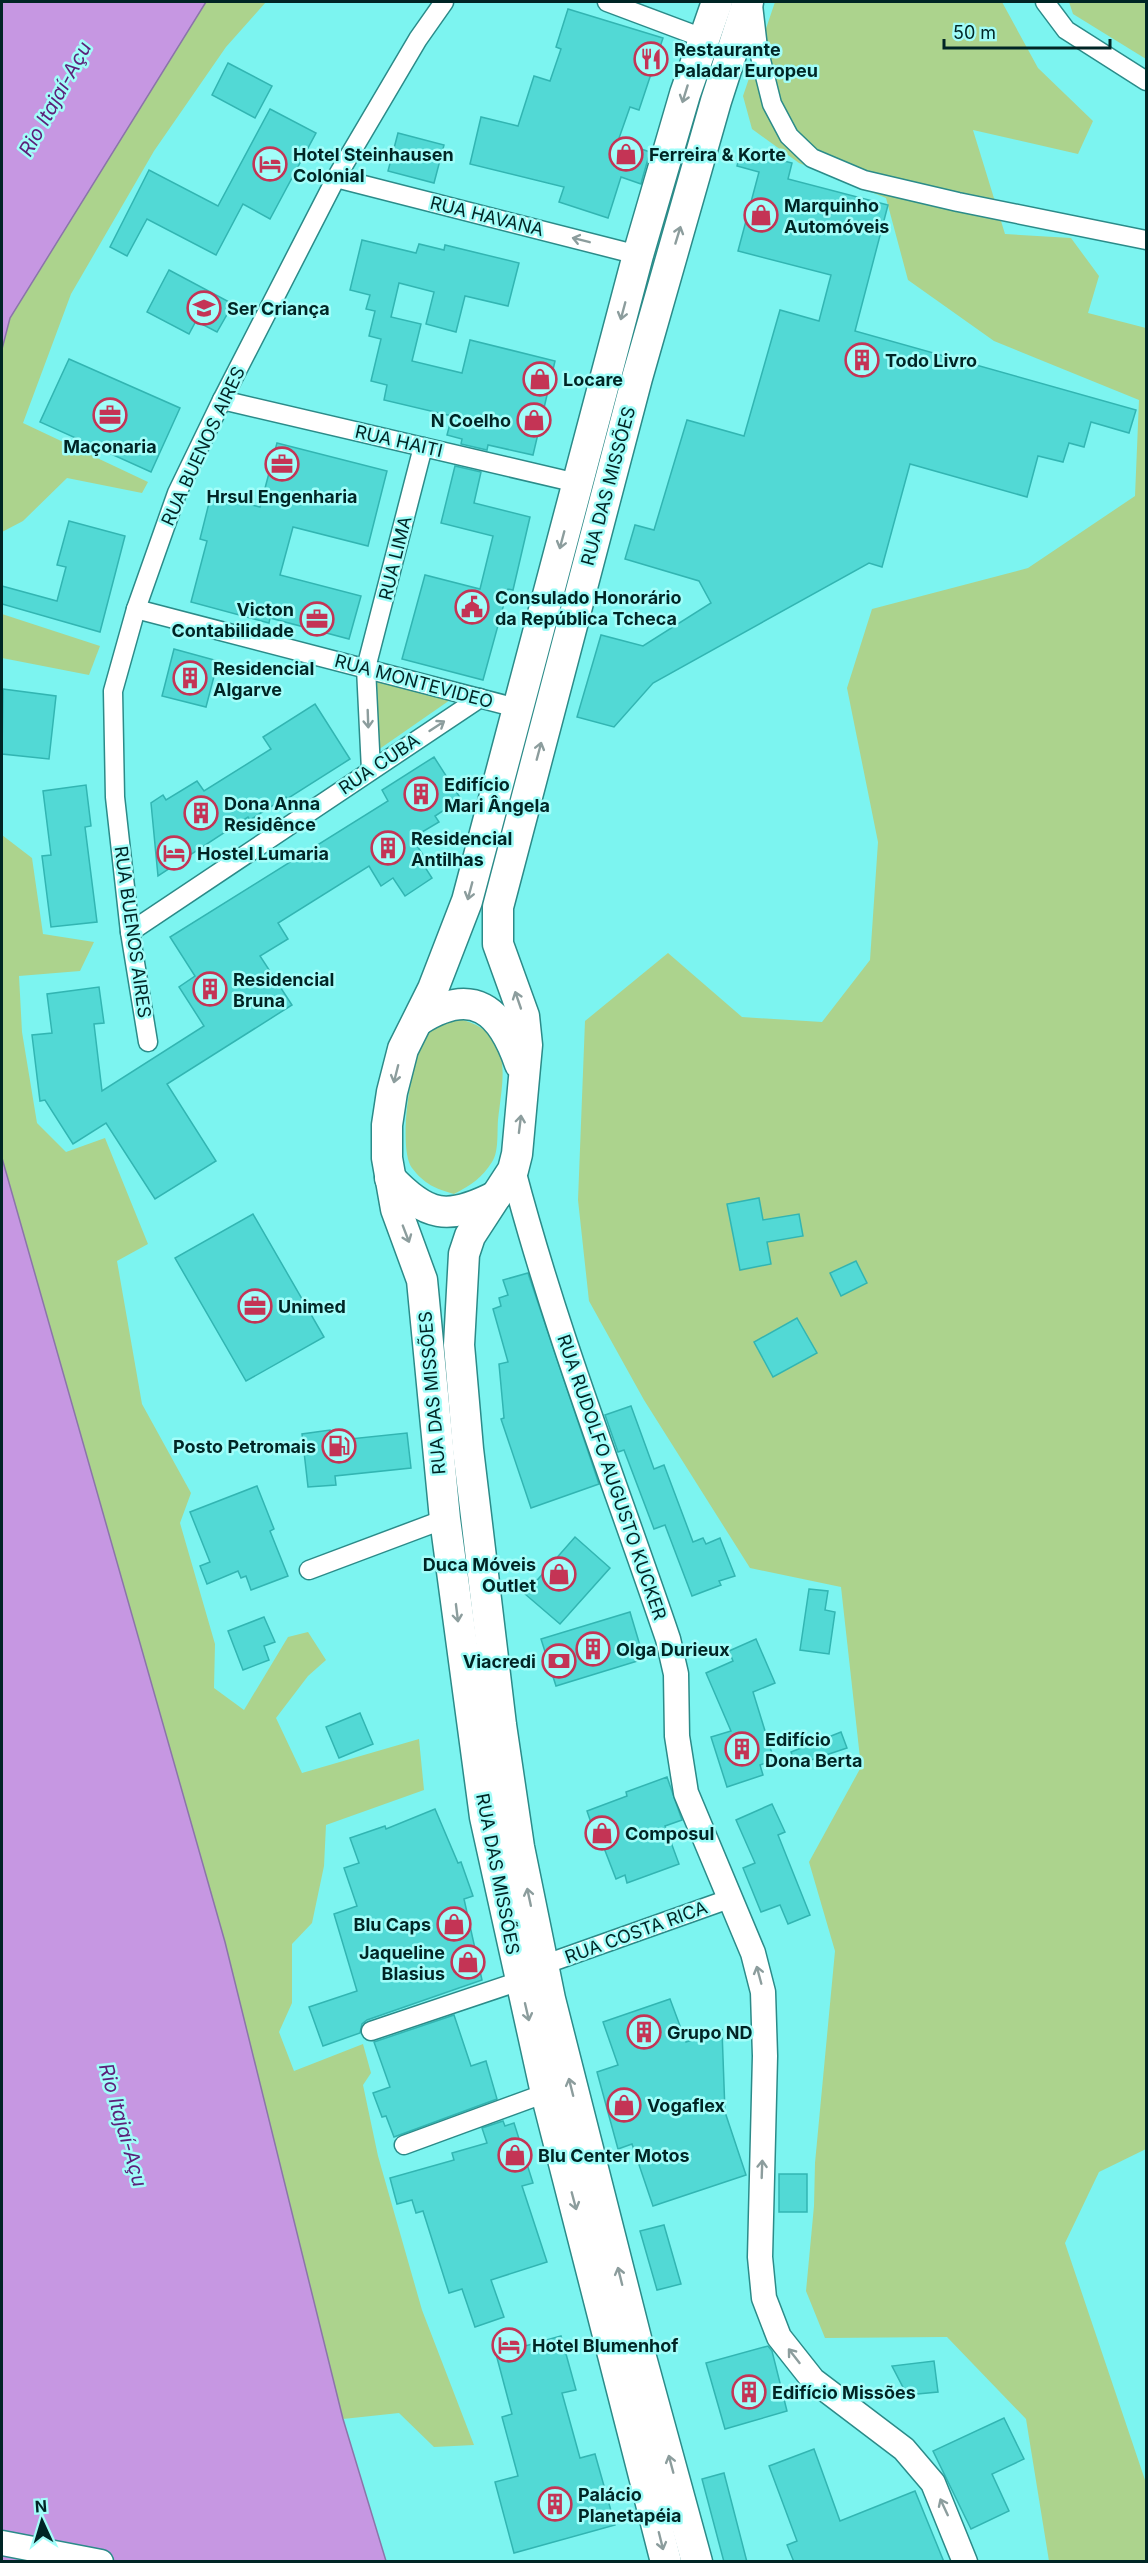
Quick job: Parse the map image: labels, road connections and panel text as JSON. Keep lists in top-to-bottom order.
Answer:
{
  "streets": {
    "main road": ["RUA DAS MISSÕES"],
    "street": [
      "RUA HAVANA",
      "RUA HAITI",
      "RUA BUENOS AIRES",
      "RUA LIMA",
      "RUA MONTEVIDEO",
      "RUA CUBA",
      "RUA RUDOLFO AUGUSTO KUCKER",
      "RUA COSTA RICA"
    ]
  },
  "crossings": [
    ["RUA HAVANA", "RUA BUENOS AIRES"],
    ["RUA HAVANA", "RUA DAS MISSÕES"],
    ["RUA HAITI", "RUA BUENOS AIRES"],
    ["RUA HAITI", "RUA DAS MISSÕES"],
    ["RUA HAITI", "RUA LIMA"],
    ["RUA BUENOS AIRES", "RUA MONTEVIDEO"],
    ["RUA BUENOS AIRES", "RUA CUBA"],
    ["RUA DAS MISSÕES", "RUA MONTEVIDEO"],
    ["RUA DAS MISSÕES", "RUA RUDOLFO AUGUSTO KUCKER"],
    ["RUA DAS MISSÕES", "RUA COSTA RICA"],
    ["RUA LIMA", "RUA MONTEVIDEO"],
    ["RUA LIMA", "RUA CUBA"],
    ["RUA MONTEVIDEO", "RUA CUBA"],
    ["RUA RUDOLFO AUGUSTO KUCKER", "RUA COSTA RICA"]
  ],
  "one_way": ["RUA HAVANA", "RUA RUDOLFO AUGUSTO KUCKER"],
  "water": ["Rio Itajaí-Açu"],
  "places": {
    "restaurant": ["Restaurante Paladar Europeu"],
    "shop": [
      "Ferreira & Korte",
      "Marquinho Automóveis",
      "Locare",
      "N Coelho",
      "Duca Móveis Outlet",
      "Composul",
      "Blu Caps",
      "Jaqueline Blasius",
      "Vogaflex",
      "Blu Center Motos"
    ],
    "hotel": ["Hotel Steinhausen Colonial", "Hostel Lumaria", "Hotel Blumenhof"],
    "school or university": ["Ser Criança"],
    "building": [
      "Todo Livro",
      "Residencial Algarve",
      "Edifício Mari Ângela",
      "Dona Anna Residênce",
      "Residencial Antilhas",
      "Residencial Bruna",
      "Olga Durieux",
      "Edifício Dona Berta",
      "Grupo ND",
      "Edifício Missões",
      "Palácio Planetapéia"
    ],
    "office": [
      "Maçonaria",
      "Hrsul Engenharia",
      "Victon Contabilidade",
      "Unimed"
    ],
    "public building": ["Consulado Honorário da República Tcheca"],
    "fuel station": ["Posto Petromais"],
    "bank": ["Viacredi"]
  },
  "scale_bar": "50 m",
  "north": "top"
}
